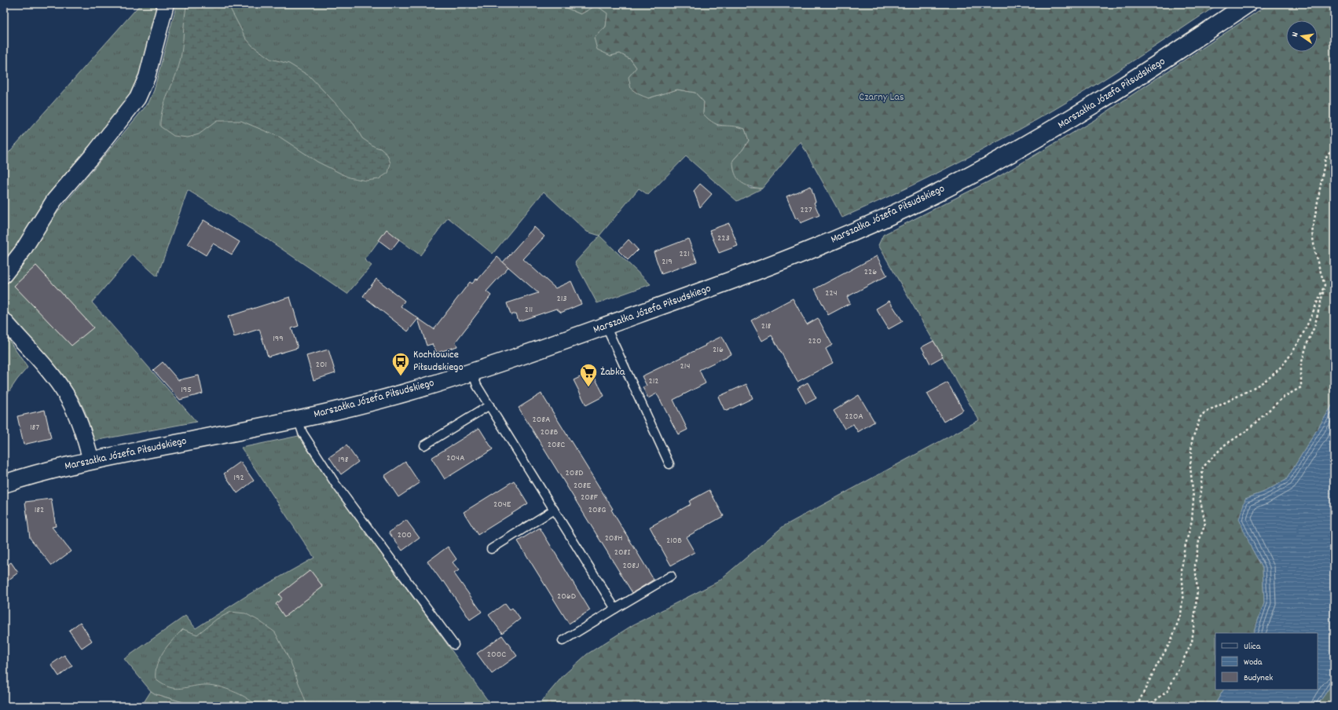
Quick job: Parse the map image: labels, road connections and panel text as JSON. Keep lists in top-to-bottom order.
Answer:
{
  "streets": {
    "street": ["Marszałka Józefa Piłsudskiego"]
  },
  "parks": ["Czarny Las"],
  "places": {
    "bus stop": ["Kochłowice Piłsudskiego"],
    "supermarket": ["Żabka"]
  },
  "house_numbers": [
    "227",
    "223",
    "221",
    "219",
    "226",
    "224",
    "213",
    "211",
    "218",
    "199",
    "220",
    "216",
    "201",
    "214",
    "212",
    "195",
    "220A",
    "208A",
    "187",
    "208B",
    "208C",
    "204A",
    "198",
    "208D",
    "192",
    "208E",
    "208F",
    "204E",
    "182",
    "208G",
    "200",
    "208H",
    "210B",
    "208I",
    "208J",
    "206D",
    "200C"
  ],
  "legend": ["Ulica", "Woda", "Budynek"],
  "north": "left"
}
